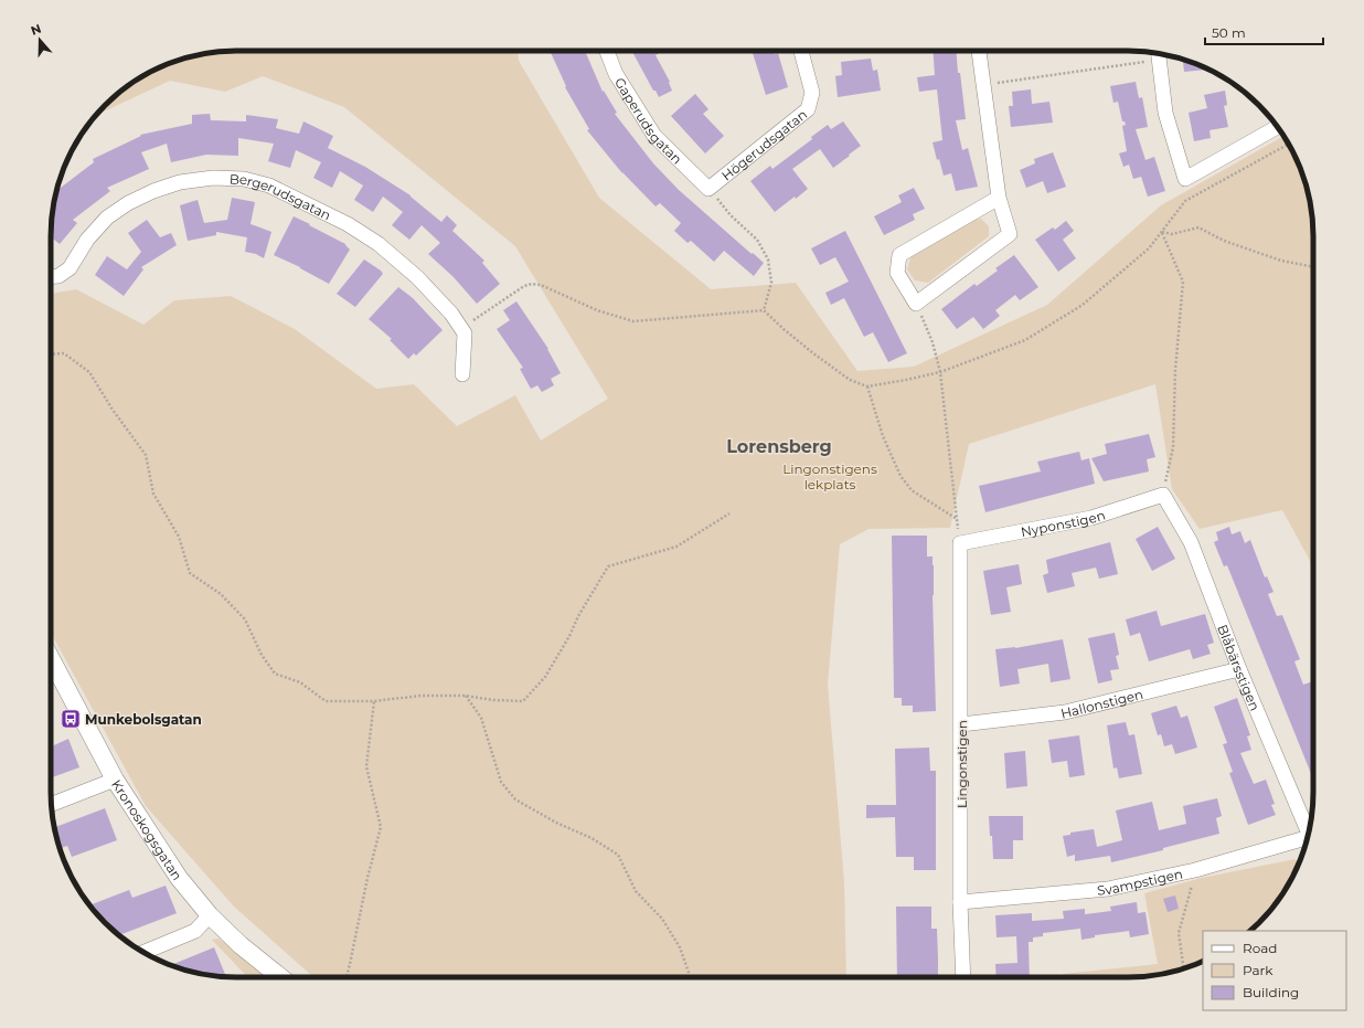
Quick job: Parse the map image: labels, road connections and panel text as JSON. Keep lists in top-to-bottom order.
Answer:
{
  "streets": {
    "street": [
      "Gaperudsgatan",
      "Högerudsgatan",
      "Bergerudsgatan",
      "Nyponstigen",
      "Blåbärsstigen",
      "Hallonstigen",
      "Lingonstigen",
      "Kronoskogsgatan",
      "Svampstigen"
    ]
  },
  "crossings": [
    ["Gaperudsgatan", "Högerudsgatan"],
    ["Nyponstigen", "Blåbärsstigen"],
    ["Nyponstigen", "Lingonstigen"],
    ["Blåbärsstigen", "Hallonstigen"],
    ["Hallonstigen", "Lingonstigen"],
    ["Lingonstigen", "Svampstigen"]
  ],
  "districts": ["Lorensberg"],
  "parks": ["Lingonstigens lekplats"],
  "places": {
    "bus stop": ["Munkebolsgatan"]
  },
  "legend": ["Road", "Park", "Building"],
  "scale_bar": "50 m",
  "north": "top"
}
